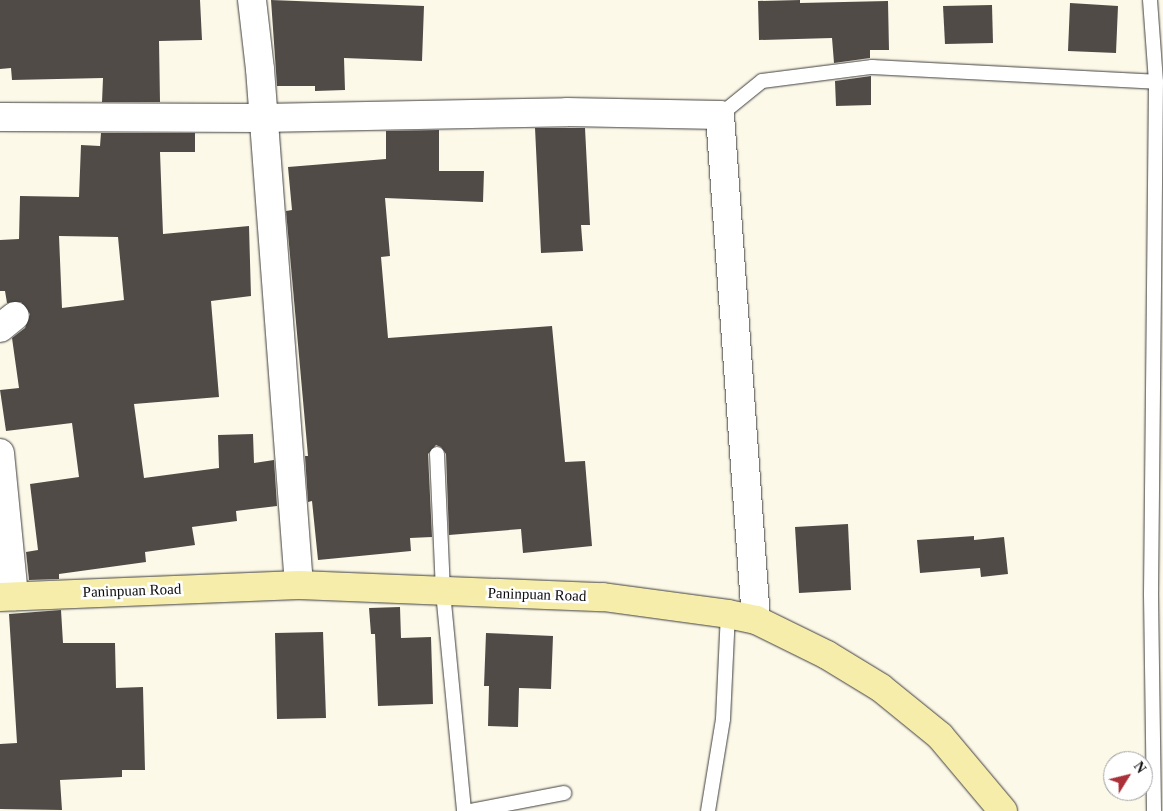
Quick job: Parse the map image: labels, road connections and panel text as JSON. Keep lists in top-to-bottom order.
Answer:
{
  "streets": {
    "main road": ["Paninpuan Road"]
  },
  "north": "top right"
}
